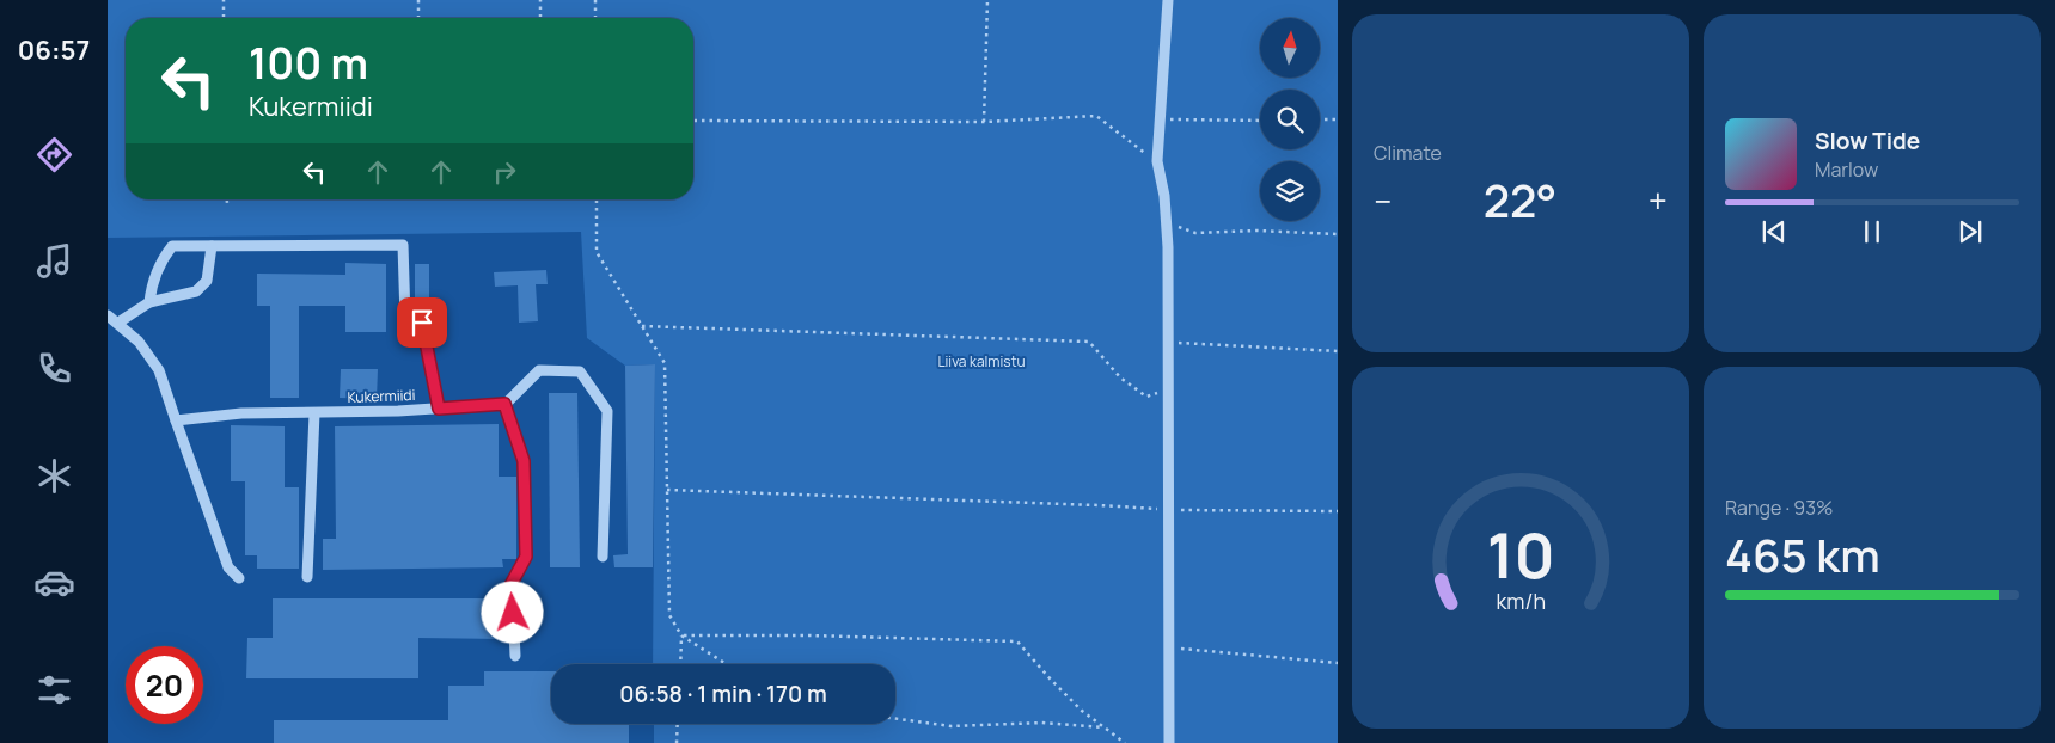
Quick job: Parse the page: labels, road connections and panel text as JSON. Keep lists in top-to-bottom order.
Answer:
{
  "streets": {
    "lane": ["Kukermiidi"]
  },
  "parks": ["Liiva kalmistu"],
  "north": "top",
  "page": {
    "tabs": "06:57",
    "tile": [
      "Climate",
      ["Range · 93%", "465 km"]
    ],
    "turn": ["100 m", "Kukermiidi"],
    "song": ["Slow Tide", "Marlow"],
    "heat": ["−", "22°", "+"],
    "limit": "20",
    "trip": "06:58 · 1 min · 170 m",
    "gauge": ["10", "km/h"]
  }
}
